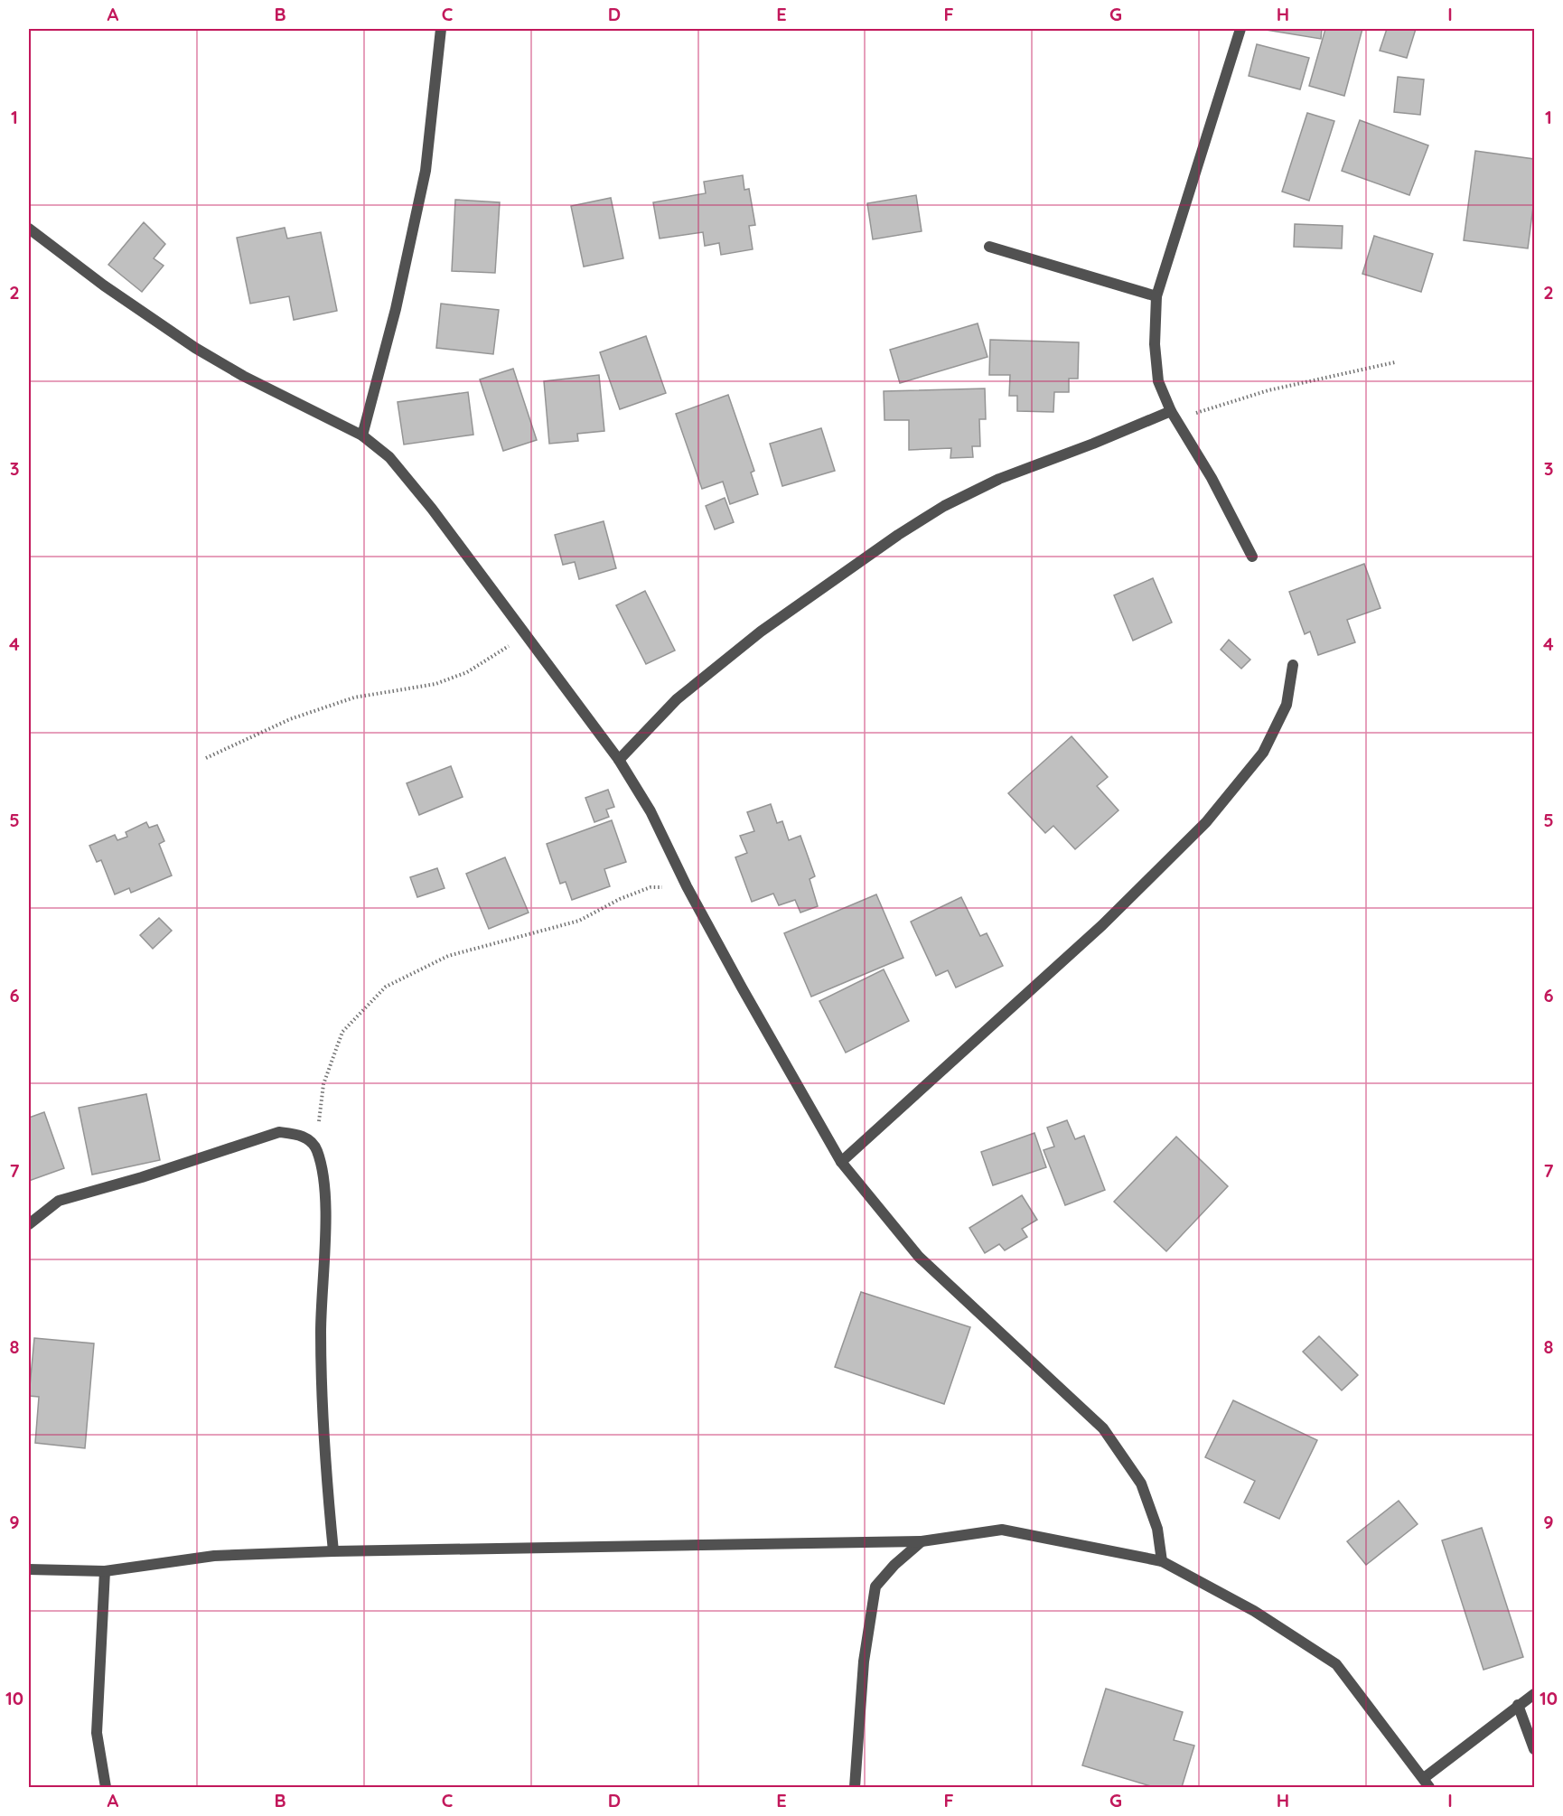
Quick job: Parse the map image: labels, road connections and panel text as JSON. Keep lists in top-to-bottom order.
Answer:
{
  "grid": {
    "columns": [
      "A",
      "B",
      "C",
      "D",
      "E",
      "F",
      "G",
      "H",
      "I"
    ],
    "rows": [
      "1",
      "2",
      "3",
      "4",
      "5",
      "6",
      "7",
      "8",
      "9",
      "10"
    ]
  }
}
